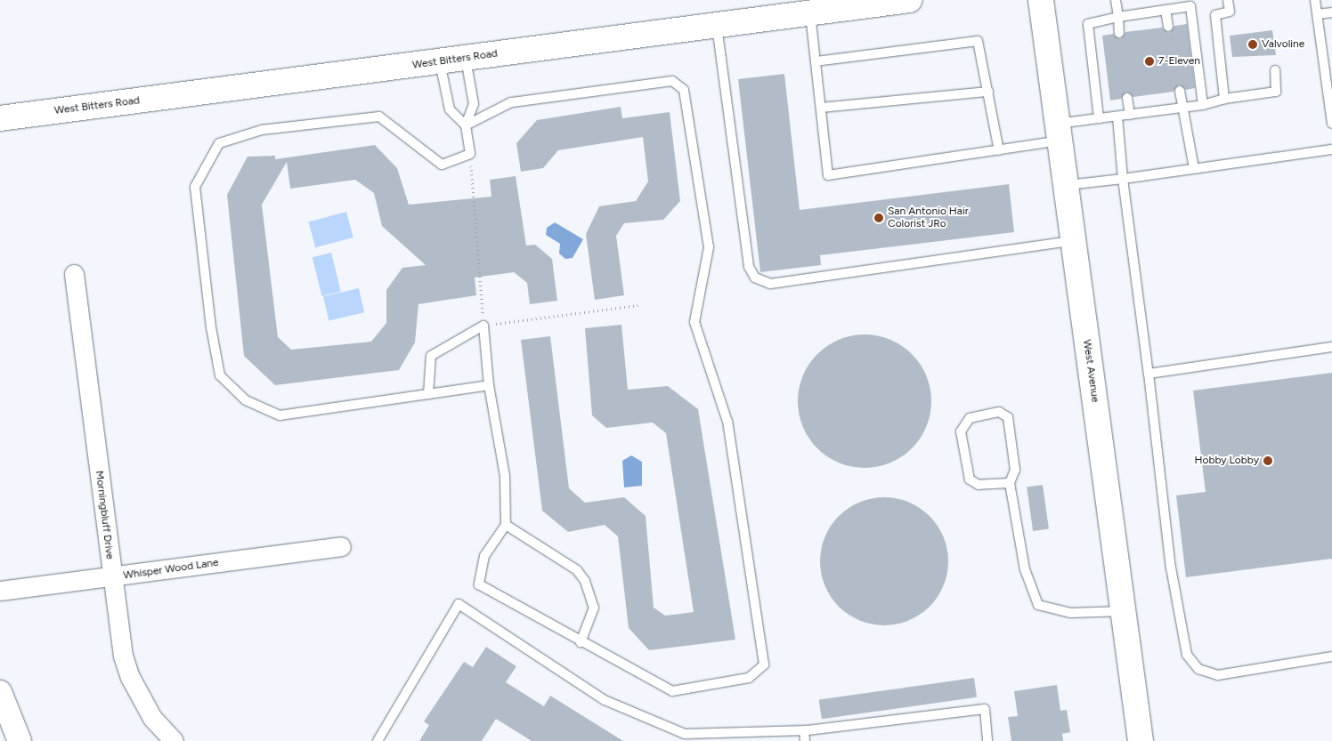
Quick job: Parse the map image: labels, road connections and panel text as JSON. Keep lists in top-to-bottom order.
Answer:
{
  "streets": {
    "main road": ["West Bitters Road", "West Avenue"],
    "street": ["Morningbluff Drive", "Whisper Wood Lane"]
  },
  "crossings": [
    ["Morningbluff Drive", "Whisper Wood Lane"]
  ],
  "places": [
    "Valvoline",
    "7-Eleven",
    "San Antonio Hair Colorist JRo",
    "Hobby Lobby"
  ]
}
